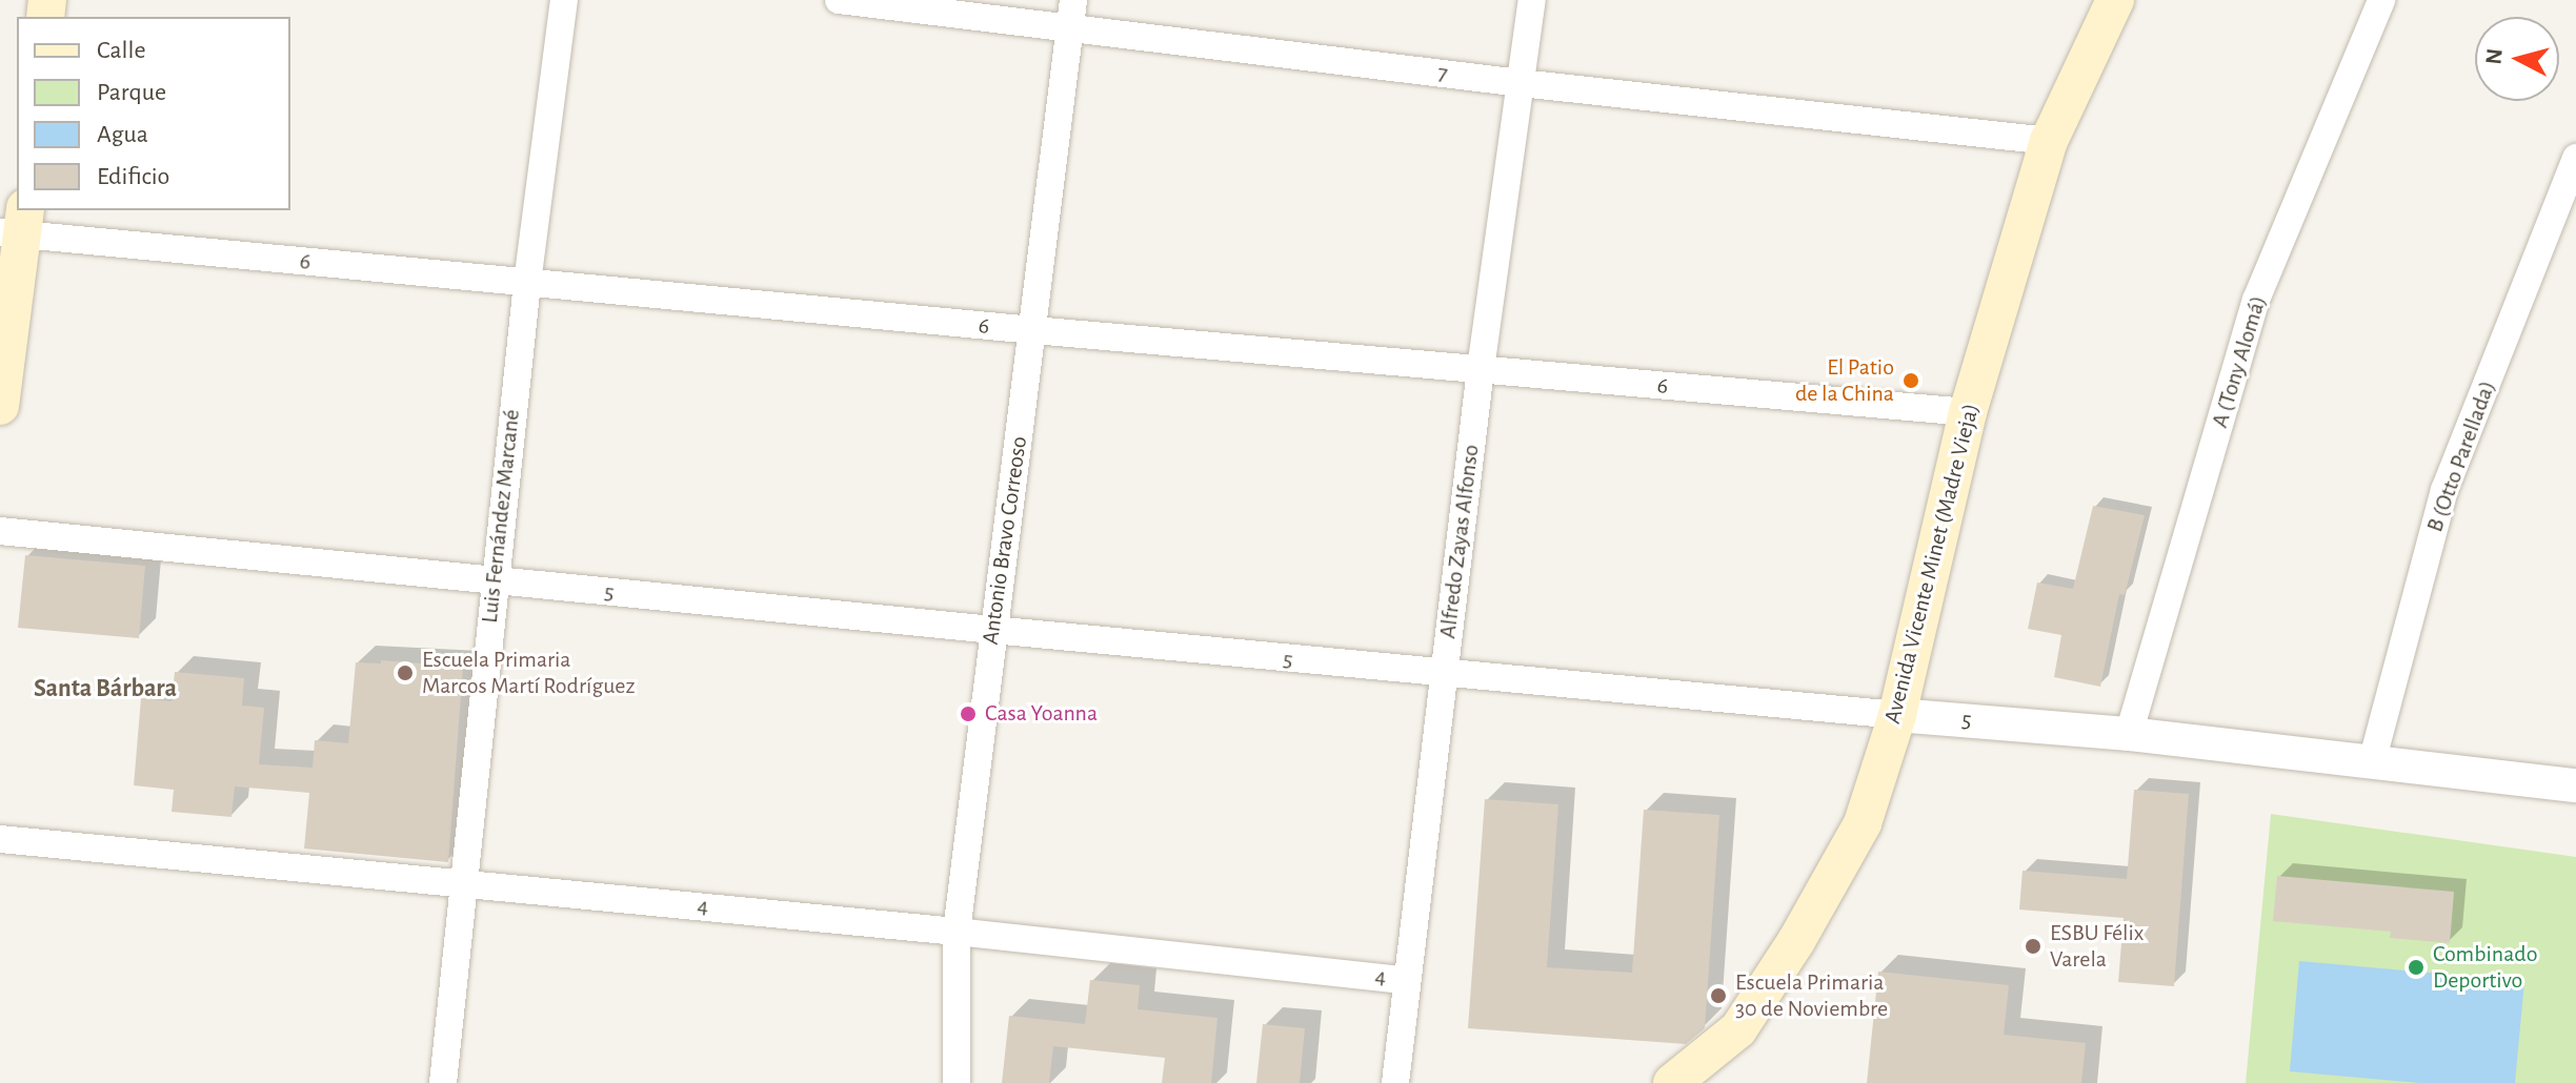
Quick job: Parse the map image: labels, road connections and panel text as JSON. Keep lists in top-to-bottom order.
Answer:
{
  "streets": {
    "main road": ["Avenida Vicente Minet (Madre Vieja)"],
    "street": [
      "7",
      "6",
      "A (Tony Alomá)",
      "B (Otto Parellada)",
      "Luis Fernández Marcané",
      "Antonio Bravo Correoso",
      "Alfredo Zayas Alfonso",
      "5",
      "4"
    ]
  },
  "crossings": [
    ["7", "Antonio Bravo Correoso"],
    ["7", "Alfredo Zayas Alfonso"],
    ["7", "Avenida Vicente Minet (Madre Vieja)"],
    ["6", "Luis Fernández Marcané"],
    ["6", "Antonio Bravo Correoso"],
    ["6", "Alfredo Zayas Alfonso"],
    ["6", "Avenida Vicente Minet (Madre Vieja)"],
    ["A (Tony Alomá)", "5"],
    ["B (Otto Parellada)", "5"],
    ["Luis Fernández Marcané", "5"],
    ["Luis Fernández Marcané", "4"],
    ["Antonio Bravo Correoso", "5"],
    ["Antonio Bravo Correoso", "4"],
    ["Alfredo Zayas Alfonso", "5"],
    ["Alfredo Zayas Alfonso", "4"],
    ["Avenida Vicente Minet (Madre Vieja)", "5"]
  ],
  "districts": ["Santa Bárbara"],
  "places": [
    "El Patio de la China",
    "Escuela Primaria Marcos Martí Rodríguez",
    "Casa Yoanna",
    "ESBU Félix Varela",
    "Combinado Deportivo",
    "Escuela Primaria 30 de Noviembre"
  ],
  "legend": [
    "Calle",
    "Parque",
    "Agua",
    "Edificio"
  ],
  "north": "left"
}
